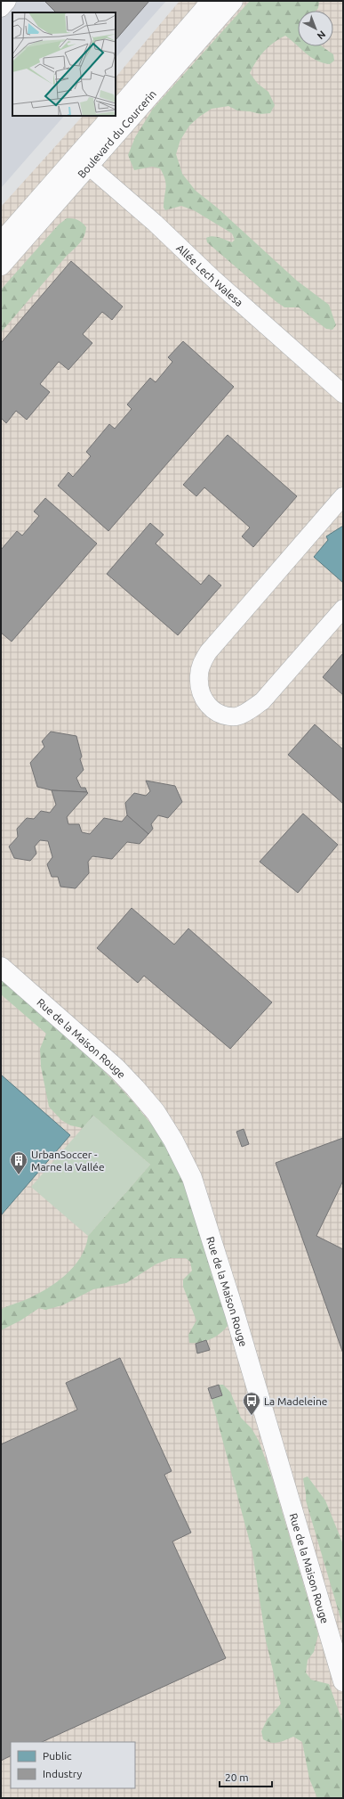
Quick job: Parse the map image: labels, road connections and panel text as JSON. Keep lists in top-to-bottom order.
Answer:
{
  "streets": {
    "street": ["Boulevard du Courcerin", "Allée Lech Walesa", "Rue de la Maison Rouge"]
  },
  "crossings": [
    ["Boulevard du Courcerin", "Allée Lech Walesa"]
  ],
  "places": {
    "building": ["UrbanSoccer - Marne la Vallée"],
    "bus stop": ["La Madeleine"]
  },
  "legend": ["Public", "Industry"],
  "scale_bar": "20 m",
  "north": "bottom right"
}
